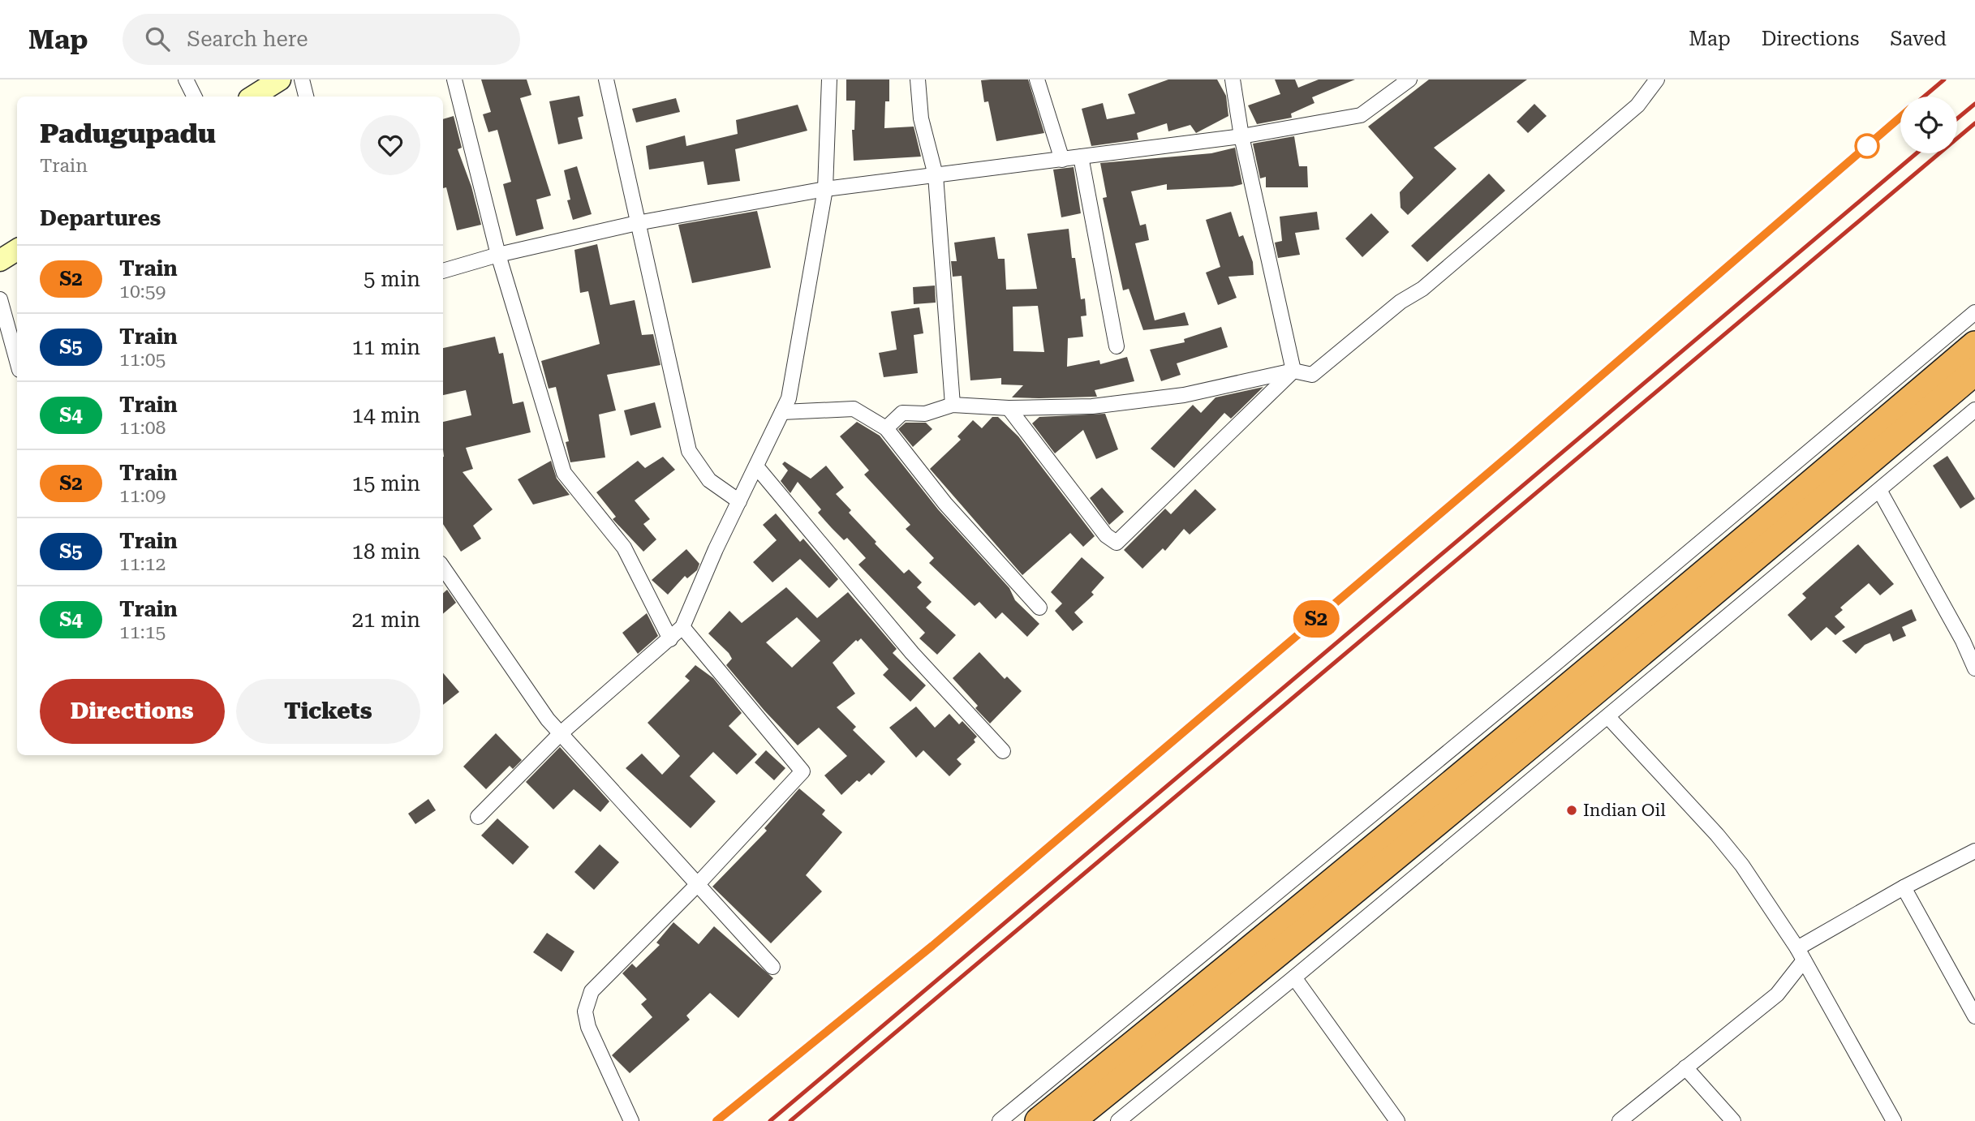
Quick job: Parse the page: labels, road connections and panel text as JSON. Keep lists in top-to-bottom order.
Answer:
{
  "places": ["Indian Oil"],
  "page": {
    "header": "Map",
    "search": "Search here",
    "nav": ["Map", "Directions", "Saved"],
    "on_map": "S2",
    "heading": [
      ["Padugupadu", "Train"],
      "Departures"
    ],
    "list": [
      {
        "mark": "S2",
        "name": "Train",
        "note": "10:59",
        "value": "5 min"
      },
      {
        "mark": "S5",
        "name": "Train",
        "note": "11:05",
        "value": "11 min"
      },
      {
        "mark": "S4",
        "name": "Train",
        "note": "11:08",
        "value": "14 min"
      },
      {
        "mark": "S2",
        "name": "Train",
        "note": "11:09",
        "value": "15 min"
      },
      {
        "mark": "S5",
        "name": "Train",
        "note": "11:12",
        "value": "18 min"
      },
      {
        "mark": "S4",
        "name": "Train",
        "note": "11:15",
        "value": "21 min"
      }
    ],
    "buttons": ["Directions", "Tickets"]
  }
}
